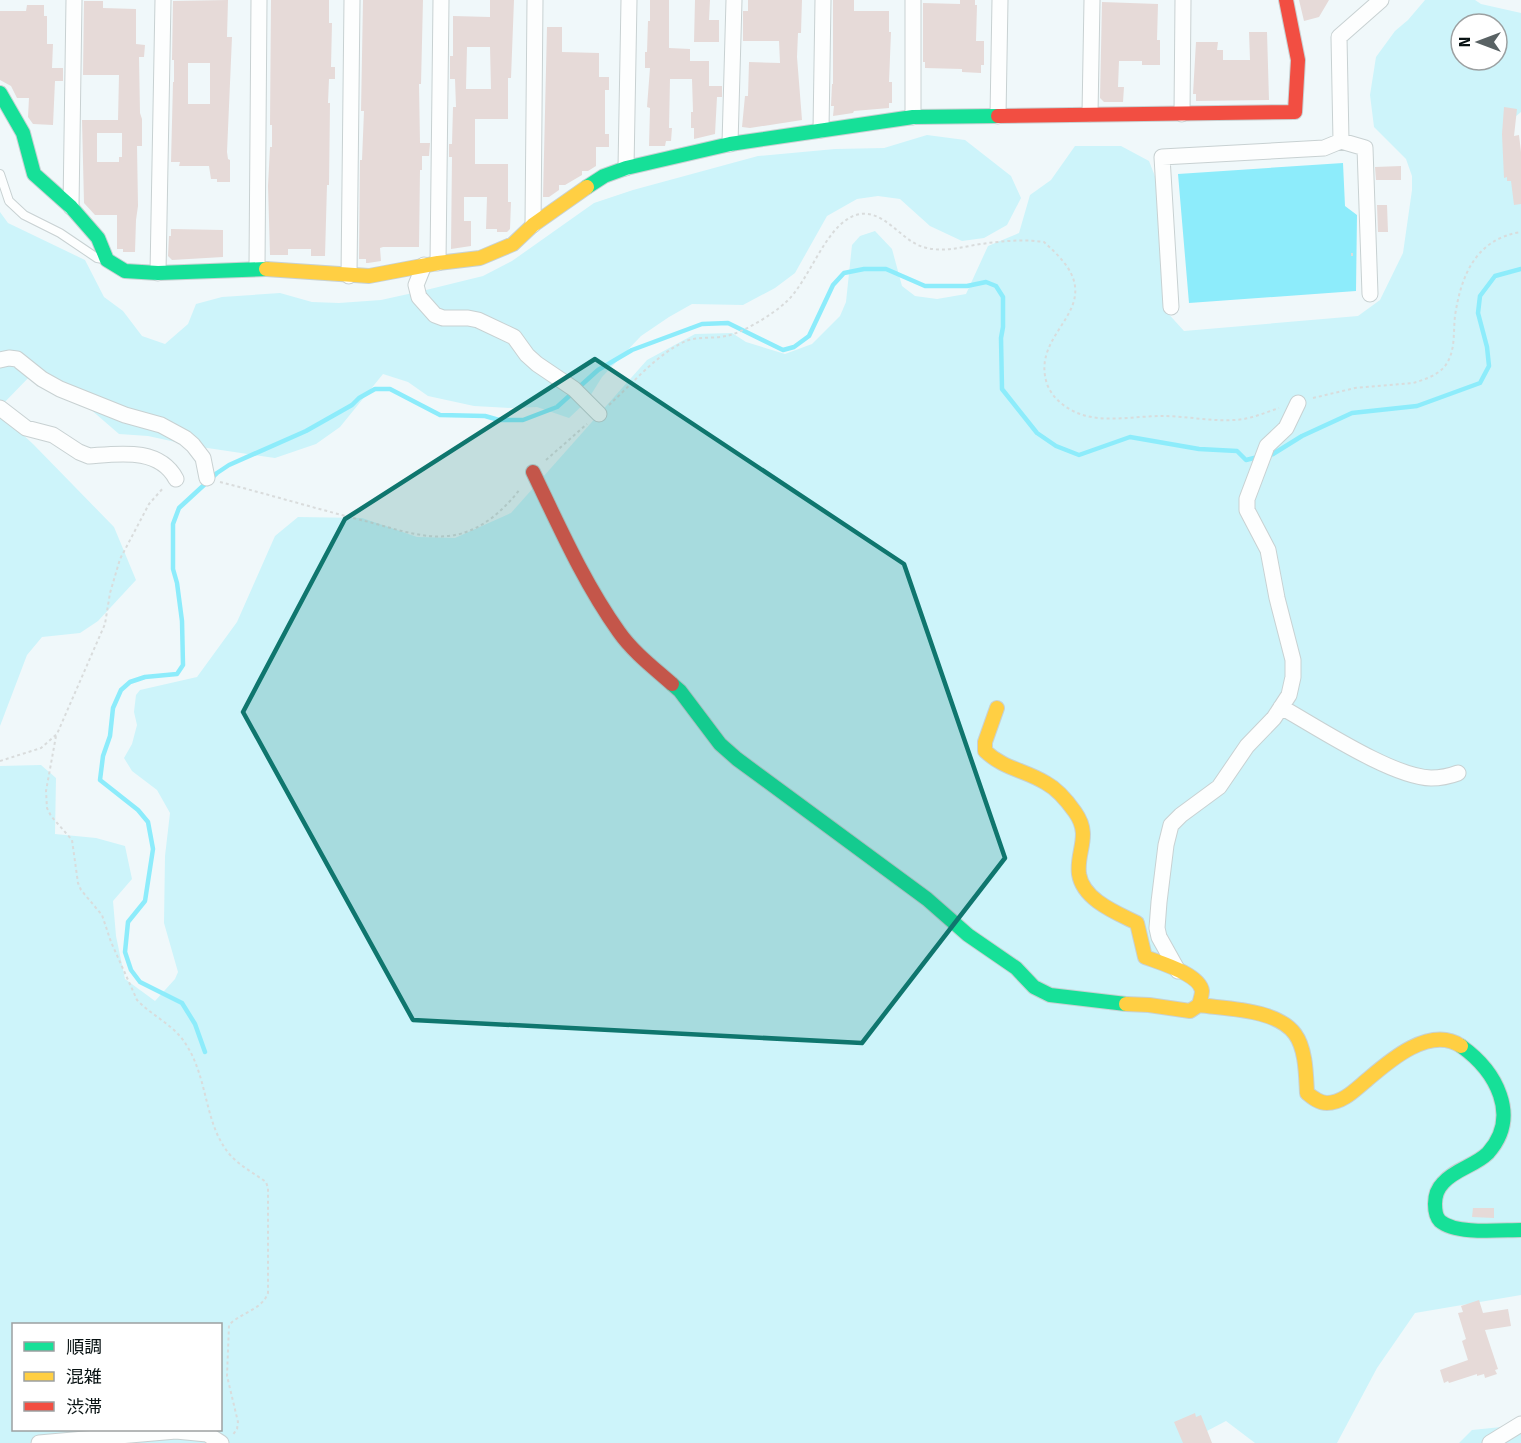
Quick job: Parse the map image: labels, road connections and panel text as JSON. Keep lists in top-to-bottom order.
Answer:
{
  "legend": ["順調", "混雑", "渋滞"],
  "north": "left"
}
